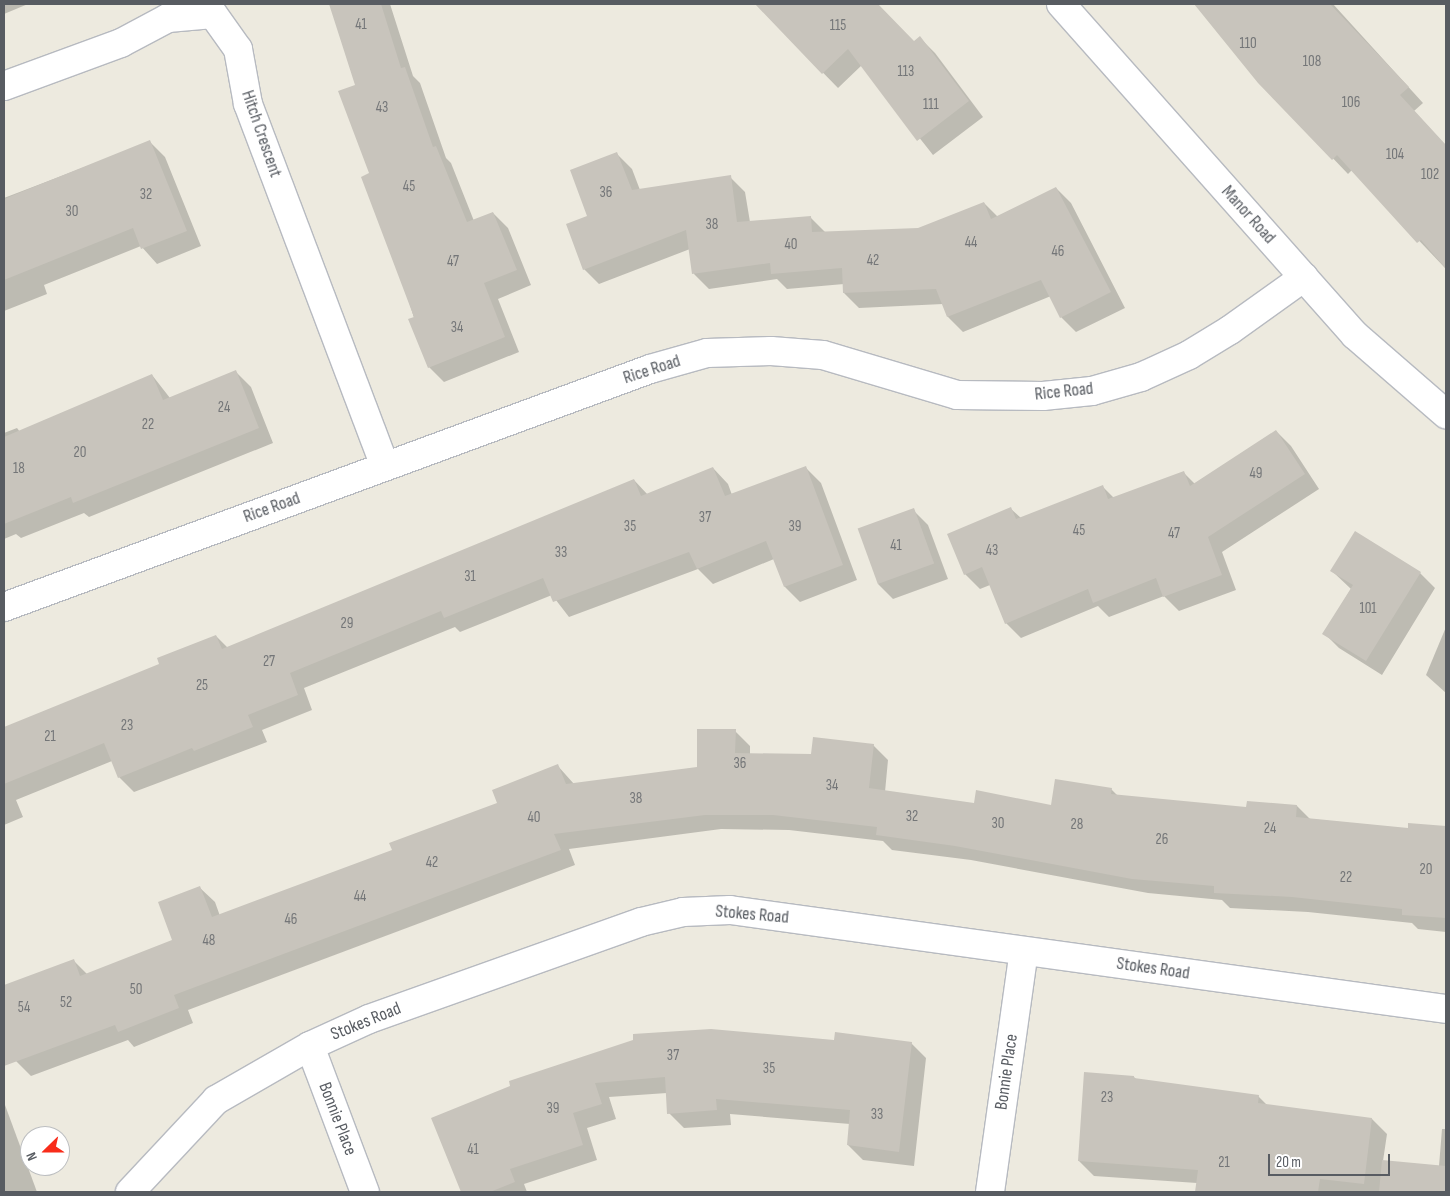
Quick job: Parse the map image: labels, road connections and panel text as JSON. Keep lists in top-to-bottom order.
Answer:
{
  "streets": {
    "street": [
      "Hitch Crescent",
      "Manor Road",
      "Rice Road",
      "Stokes Road",
      "Bonnie Place"
    ]
  },
  "crossings": [
    ["Hitch Crescent", "Rice Road"],
    ["Manor Road", "Rice Road"],
    ["Stokes Road", "Bonnie Place"]
  ],
  "house_numbers": [
    "41",
    "115",
    "110",
    "108",
    "113",
    "106",
    "111",
    "43",
    "104",
    "102",
    "45",
    "36",
    "32",
    "30",
    "38",
    "44",
    "40",
    "46",
    "42",
    "47",
    "34",
    "24",
    "22",
    "20",
    "18",
    "49",
    "37",
    "35",
    "39",
    "45",
    "47",
    "41",
    "43",
    "33",
    "31",
    "101",
    "29",
    "27",
    "25",
    "23",
    "21",
    "36",
    "34",
    "38",
    "32",
    "40",
    "30",
    "28",
    "24",
    "26",
    "42",
    "20",
    "22",
    "44",
    "46",
    "48",
    "50",
    "52",
    "54",
    "37",
    "35",
    "23",
    "39",
    "33",
    "41",
    "21"
  ],
  "scale_bar": "20 m",
  "north": "left"
}
